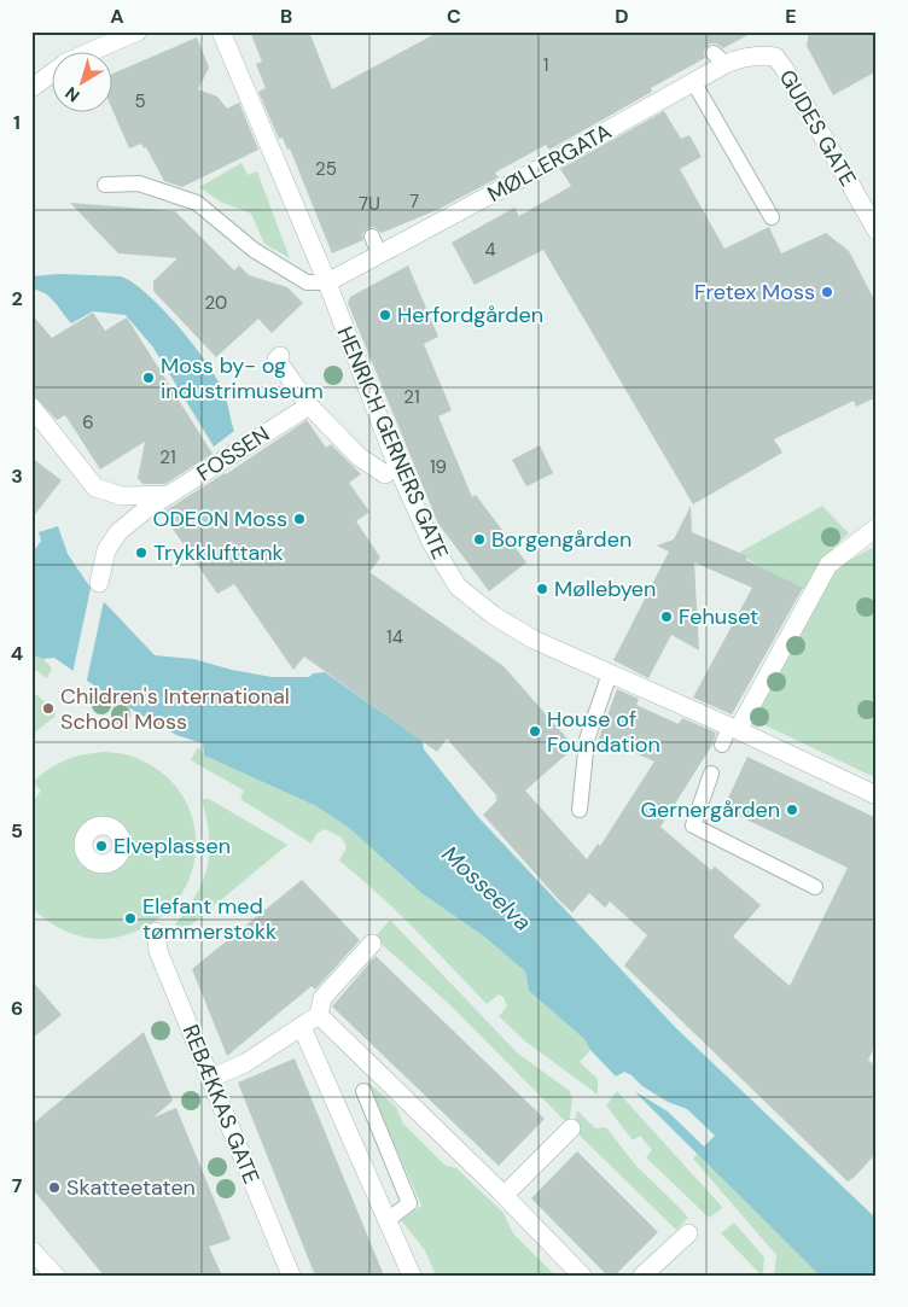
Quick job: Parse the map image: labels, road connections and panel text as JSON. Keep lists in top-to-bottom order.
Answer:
{
  "streets": {
    "street": [
      "GUDES GATE",
      "MØLLERGATA",
      "HENRICH GERNERS GATE",
      "FOSSEN",
      "REBÆKKAS GATE"
    ]
  },
  "crossings": [
    ["GUDES GATE", "MØLLERGATA"],
    ["MØLLERGATA", "HENRICH GERNERS GATE"]
  ],
  "water": ["Mosseelva"],
  "places": [
    "Fretex Moss",
    "Herfordgården",
    "Moss by- og industrimuseum",
    "ODEON Moss",
    "Borgengården",
    "Trykklufttank",
    "Møllebyen",
    "Fehuset",
    "Children's International School Moss",
    "House of Foundation",
    "Gernergården",
    "Elveplassen",
    "Elefant med tømmerstokk",
    "Skatteetaten"
  ],
  "house_numbers": [
    "1",
    "5",
    "25",
    "7",
    "7U",
    "4",
    "20",
    "21",
    "6",
    "21",
    "19",
    "14"
  ],
  "north": "bottom left",
  "grid": {
    "columns": [
      "A",
      "B",
      "C",
      "D",
      "E"
    ],
    "rows": [
      "1",
      "2",
      "3",
      "4",
      "5",
      "6",
      "7"
    ]
  }
}
